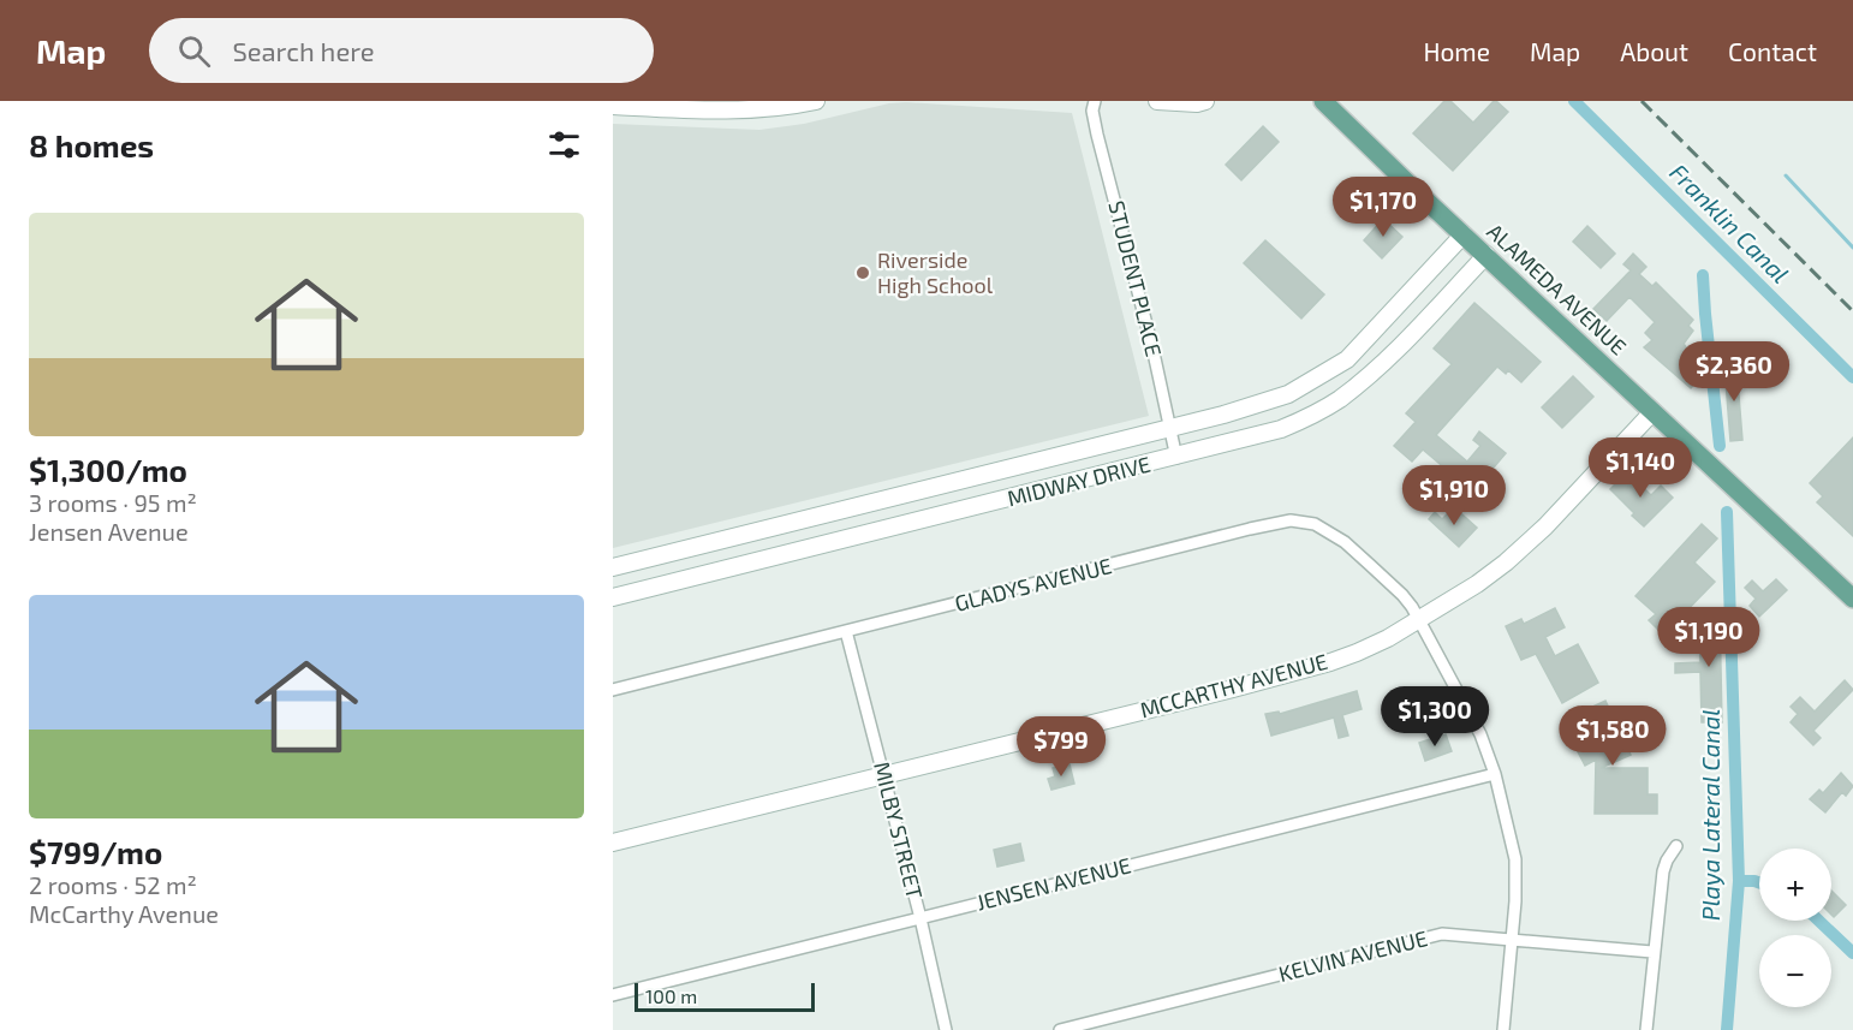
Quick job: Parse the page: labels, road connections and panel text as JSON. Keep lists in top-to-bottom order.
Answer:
{
  "streets": {
    "main road": ["ALAMEDA AVENUE", "MIDWAY DRIVE", "MCCARTHY AVENUE"],
    "street": [
      "STUDENT PLACE",
      "GLADYS AVENUE",
      "MILBY STREET",
      "JENSEN AVENUE",
      "KELVIN AVENUE"
    ]
  },
  "crossings": [
    ["STUDENT PLACE", "MIDWAY DRIVE"],
    ["ALAMEDA AVENUE", "MIDWAY DRIVE"],
    ["ALAMEDA AVENUE", "MCCARTHY AVENUE"],
    ["GLADYS AVENUE", "MCCARTHY AVENUE"],
    ["GLADYS AVENUE", "MILBY STREET"],
    ["GLADYS AVENUE", "JENSEN AVENUE"],
    ["GLADYS AVENUE", "KELVIN AVENUE"],
    ["MCCARTHY AVENUE", "MILBY STREET"],
    ["MILBY STREET", "JENSEN AVENUE"]
  ],
  "water": ["Franklin Canal", "Playa Lateral Canal"],
  "places": ["Riverside High School"],
  "scale_bar": "100 m",
  "page": {
    "header": "Map",
    "search": "Search here",
    "nav": [
      "Home",
      "Map",
      "About",
      "Contact"
    ],
    "heading": "8 homes",
    "price": [
      "$1,170",
      "$2,360",
      "$1,140",
      "$1,910",
      "$1,190",
      "$1,300",
      "$1,580",
      "$799"
    ],
    "list": [
      {
        "name": "$1,300/mo",
        "note": "3 rooms · 95 m² · Jensen Avenue"
      },
      {
        "name": "$799/mo",
        "note": "2 rooms · 52 m² · McCarthy Avenue"
      }
    ],
    "map_buttons": ["+", "−"],
    "scale": "100 m"
  }
}
